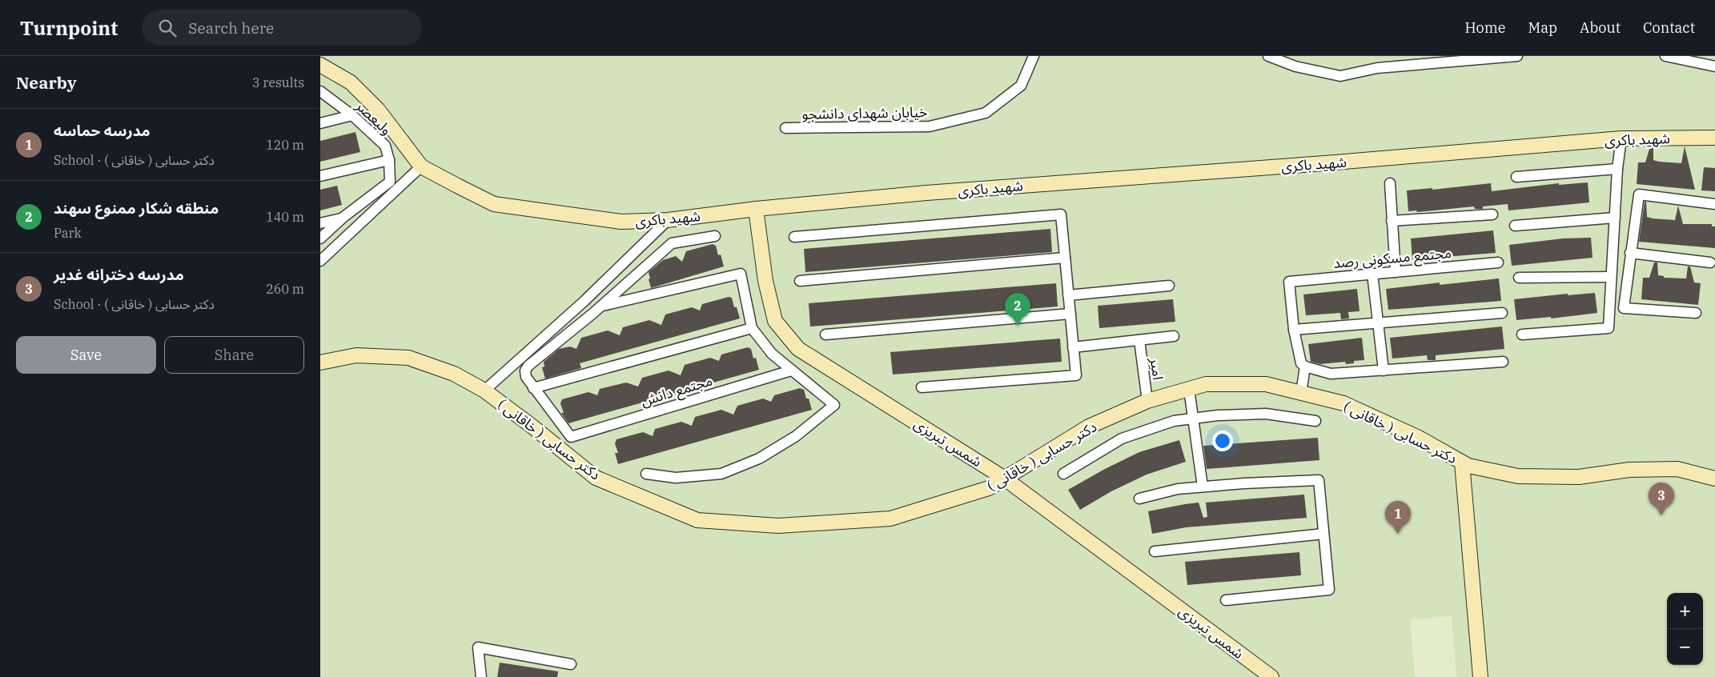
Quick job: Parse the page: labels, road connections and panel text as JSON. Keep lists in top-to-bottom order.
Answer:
{
  "streets": {
    "street": [
      "خیابان شهدای دانشجو",
      "ولیعصر",
      "شهید باکری",
      "مجتمع مسکونی رصد",
      "امیر",
      "مجتمع دانش",
      "دکتر حسابی ( خاقانی )",
      "شمس تبریزی"
    ]
  },
  "crossings": [
    ["شهید باکری", "شمس تبریزی"],
    ["امیر", "دکتر حسابی ( خاقانی )"],
    ["دکتر حسابی ( خاقانی )", "شمس تبریزی"]
  ],
  "page": {
    "header": "Turnpoint",
    "search": "Search here",
    "nav": [
      "Home",
      "Map",
      "About",
      "Contact"
    ],
    "heading": ["Nearby", "3 results"],
    "list": [
      {
        "mark": "1",
        "name": "مدرسه حماسه",
        "note": "School · دکتر حسابی ( خاقانی )",
        "value": "120 m"
      },
      {
        "mark": "2",
        "name": "منطقه شکار ممنوع سهند",
        "note": "Park",
        "value": "140 m"
      },
      {
        "mark": "3",
        "name": "مدرسه دخترانه غدیر",
        "note": "School · دکتر حسابی ( خاقانی )",
        "value": "260 m"
      }
    ],
    "pins": ["2", "3", "1"],
    "buttons": ["Save", "Share"],
    "map_buttons": ["+", "−"]
  }
}
